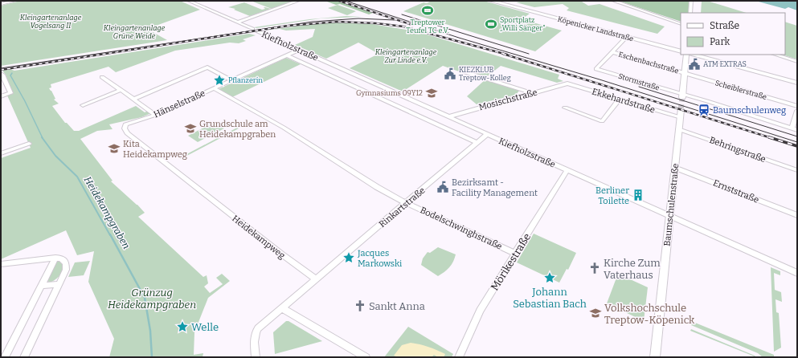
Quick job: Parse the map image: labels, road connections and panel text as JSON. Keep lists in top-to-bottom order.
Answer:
{
  "streets": {
    "main road": ["Köpenicker Landstraße", "Baumschulenstraße"],
    "street": [
      "Kiefholzstraße",
      "Eschenbachstraße",
      "Stormstraße",
      "Scheiblerstraße",
      "Mosischstraße",
      "Ekkehardstraße",
      "Hänselstraße",
      "Behringstraße",
      "Ernststraße",
      "Rinkartstraße",
      "Bodelschwinghstraße",
      "Heidekampweg",
      "Mörikestraße"
    ]
  },
  "crossings": [
    ["Kiefholzstraße", "Mosischstraße"],
    ["Kiefholzstraße", "Hänselstraße"],
    ["Kiefholzstraße", "Baumschulenstraße"],
    ["Kiefholzstraße", "Rinkartstraße"],
    ["Kiefholzstraße", "Mörikestraße"],
    ["Eschenbachstraße", "Stormstraße"],
    ["Eschenbachstraße", "Scheiblerstraße"],
    ["Mosischstraße", "Ekkehardstraße"],
    ["Ekkehardstraße", "Baumschulenstraße"],
    ["Hänselstraße", "Heidekampweg"],
    ["Behringstraße", "Baumschulenstraße"],
    ["Ernststraße", "Baumschulenstraße"],
    ["Rinkartstraße", "Bodelschwinghstraße"],
    ["Rinkartstraße", "Heidekampweg"],
    ["Bodelschwinghstraße", "Mörikestraße"]
  ],
  "water": ["Heidekampgraben"],
  "parks": [
    "Kleingartenanlage Vogelsang II",
    "Kleingartenanlage Grüne Weide",
    "Kleingartenanlage Zur Linde e.V.",
    "Grünzug Heidekampgraben"
  ],
  "places": {
    "sports": ["Treptower Teufel TC e.V.", "Sportplatz „Willi Sänger\""],
    "public building": ["ATM EXTRAS", "KIEZKLUB Treptow-Kolleg", "Bezirksamt - Facility Management"],
    "place": [
      "Pflanzerin",
      "Jacques Markowski",
      "Johann Sebastian Bach",
      "Welle"
    ],
    "school or university": [
      "Gymnasiums 09Y12",
      "Grundschule am Heidekampgraben",
      "Kita Heidekampweg",
      "Volkshochschule Treptow-Köpenick"
    ],
    "station": ["Baumschulenweg"],
    "building": ["Berliner Toilette"],
    "church": ["Kirche Zum Vaterhaus", "Sankt Anna"]
  },
  "legend": ["Straße", "Park"]
}
